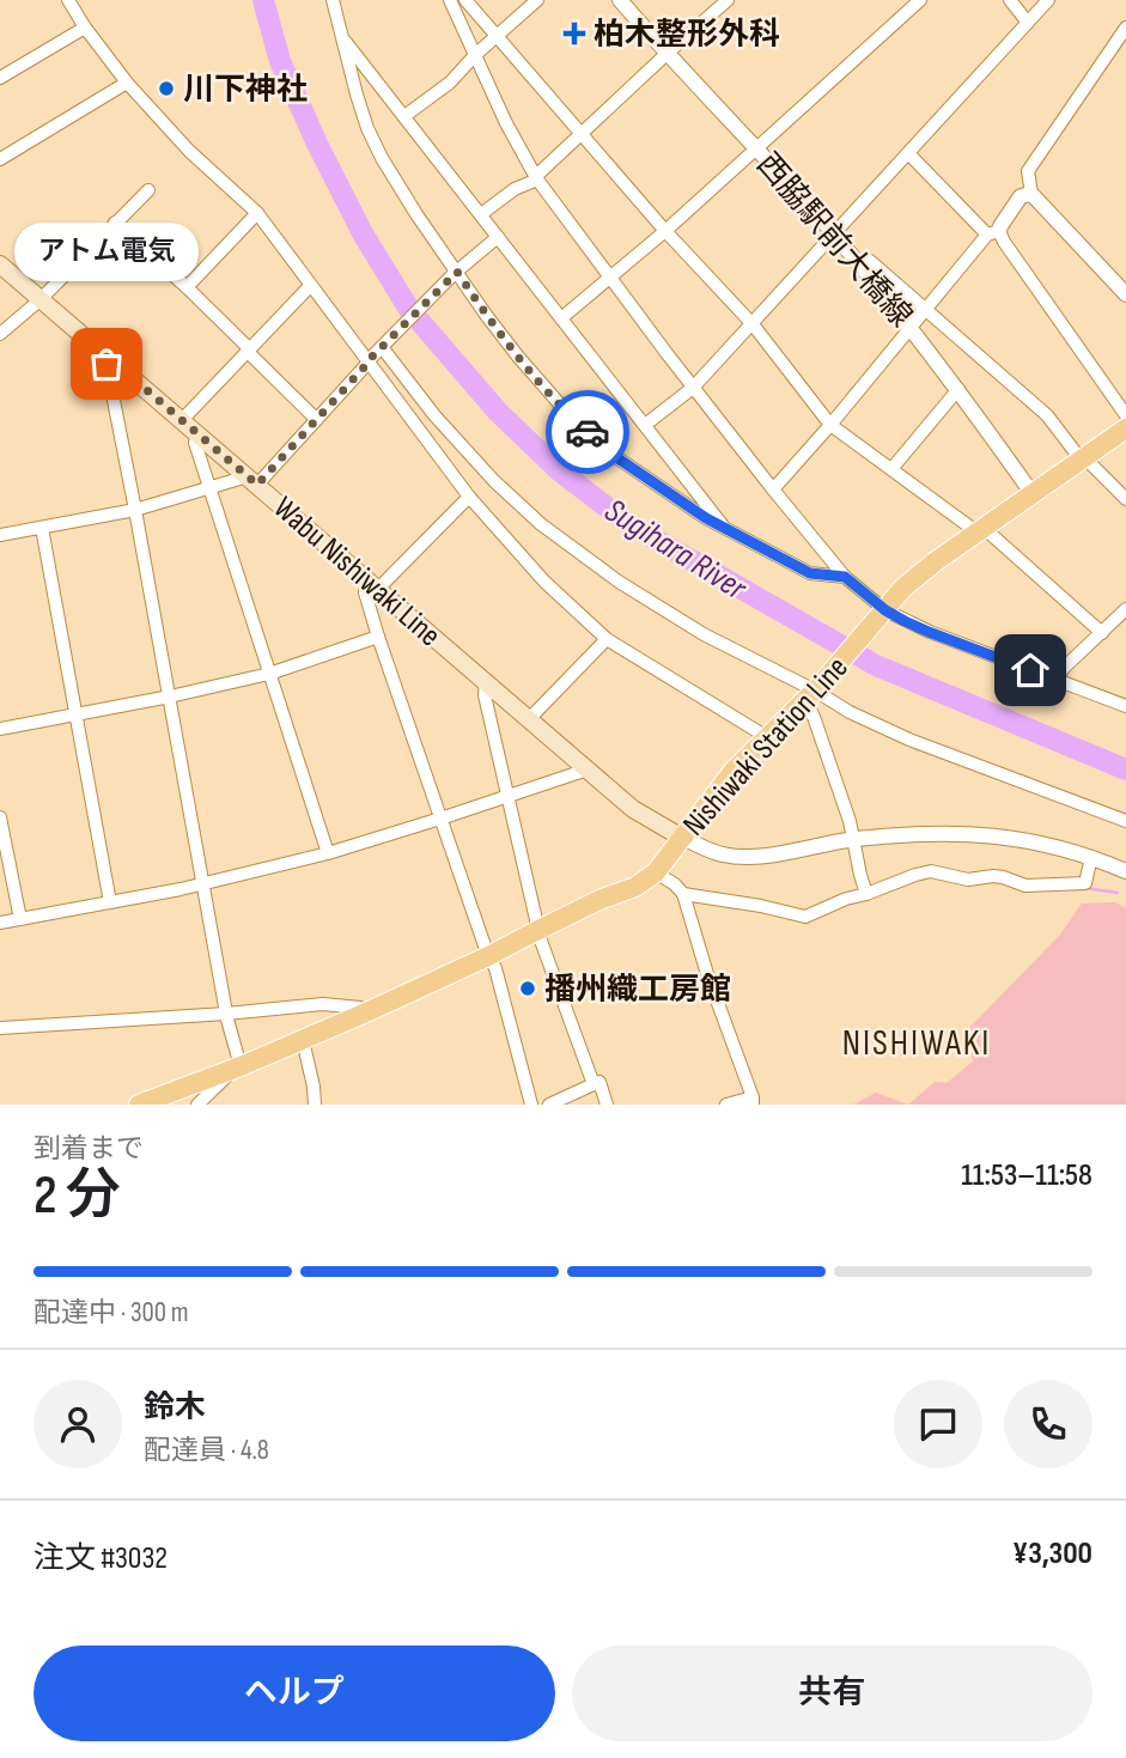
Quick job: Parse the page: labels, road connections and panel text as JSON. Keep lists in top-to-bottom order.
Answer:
{
  "streets": {
    "main road": ["Wabu Nishiwaki Line", "Nishiwaki Station Line"],
    "street": ["西脇駅前大橋線"]
  },
  "crossings": [
    ["西脇駅前大橋線", "Nishiwaki Station Line"],
    ["Wabu Nishiwaki Line", "Nishiwaki Station Line"]
  ],
  "districts": ["NISHIWAKI"],
  "water": ["Sugihara River"],
  "places": {
    "health": ["柏木整形外科"],
    "other": ["川下神社", "アトム電気", "播州織工房館"]
  },
  "page": {
    "bubble": "アトム電気",
    "heading": ["2 分", "到着まで", "11:53–11:58"],
    "panel": [
      "鈴木",
      "配達員 · 4.8",
      "注文 #3032",
      "¥3,300"
    ],
    "bar": "配達中 · 300 m",
    "buttons": ["ヘルプ", "共有"]
  }
}
